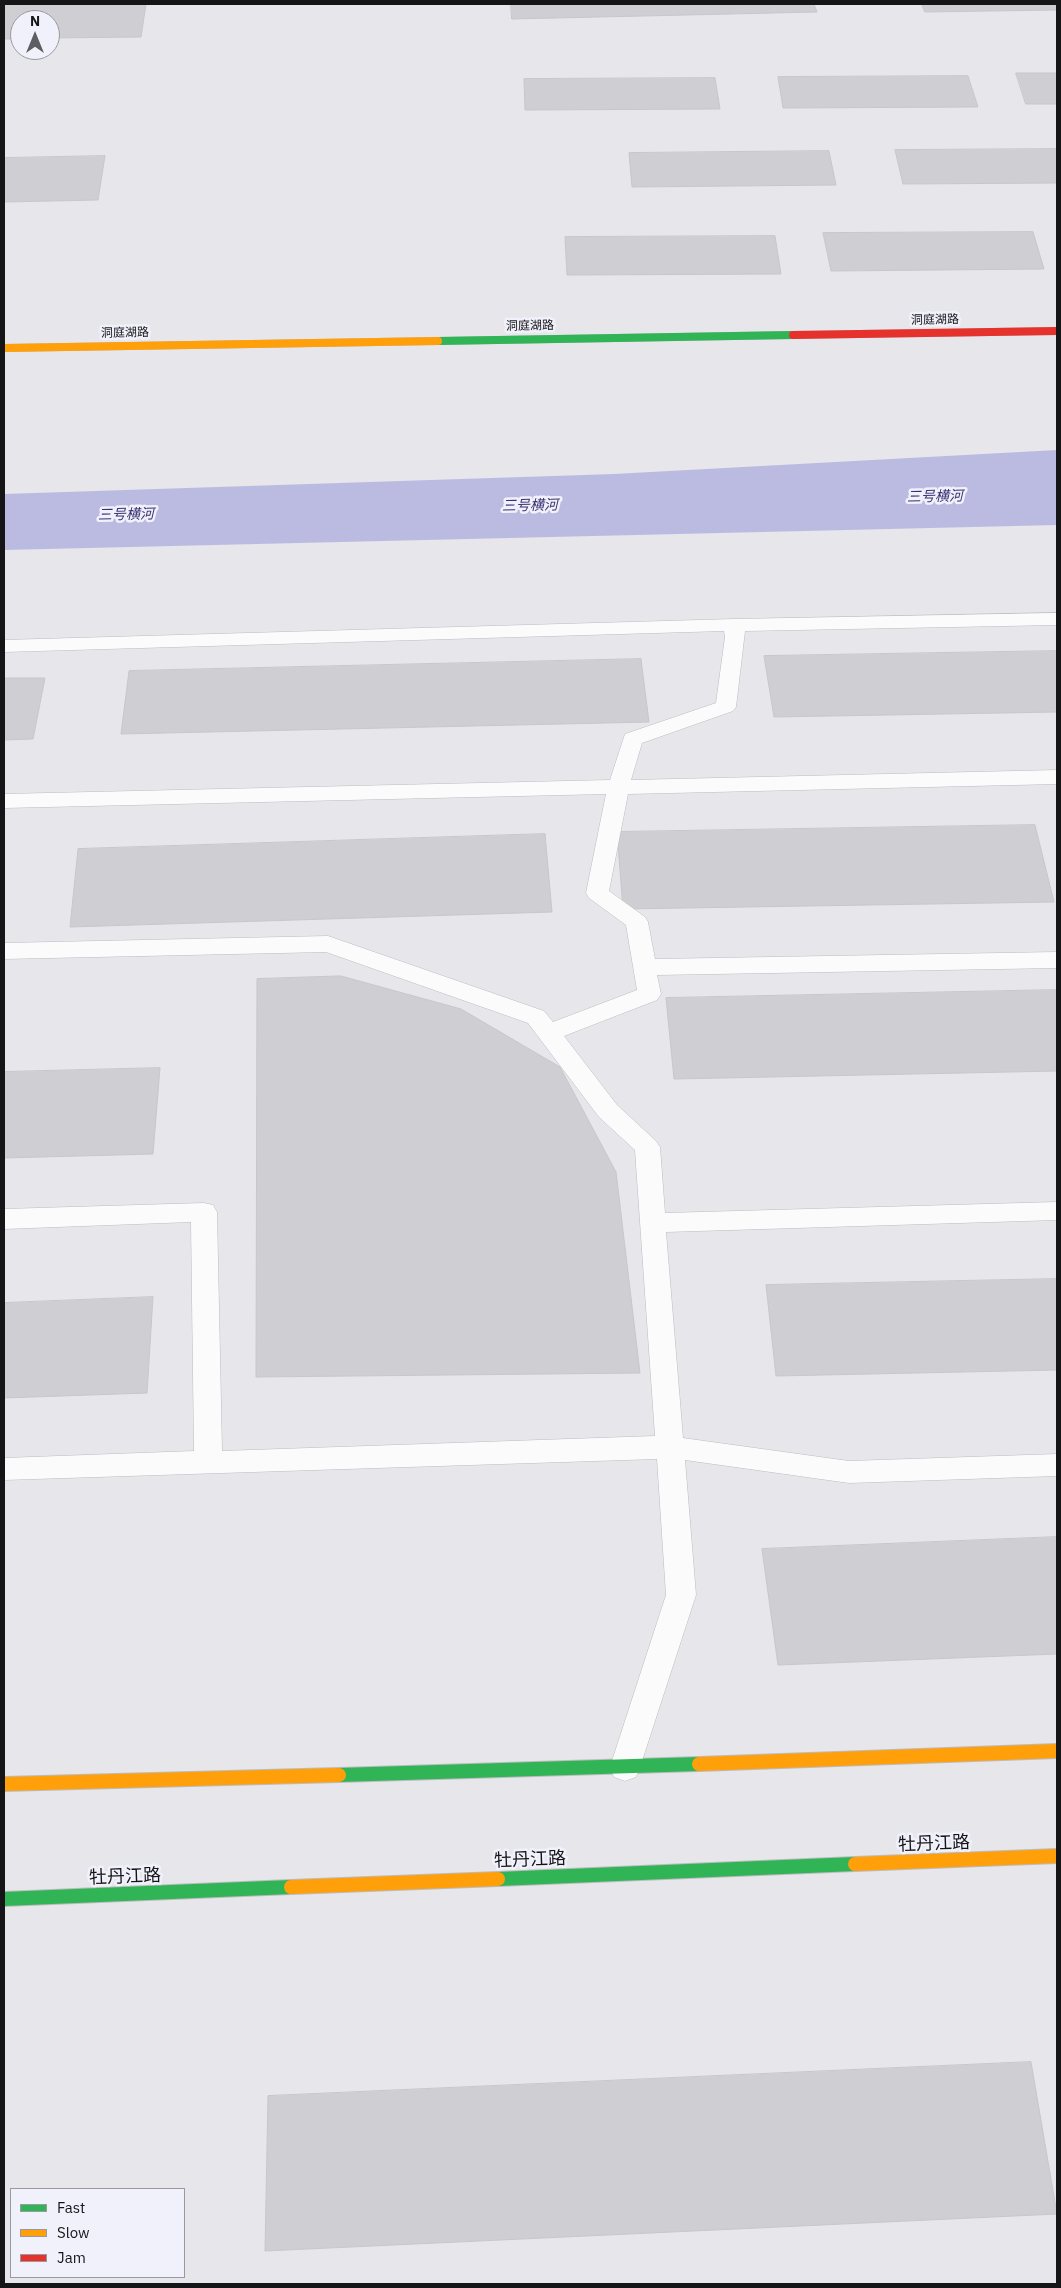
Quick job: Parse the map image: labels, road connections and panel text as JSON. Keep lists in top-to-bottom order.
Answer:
{
  "streets": {
    "street": ["洞庭湖路", "牡丹江路"]
  },
  "water": ["三号横河"],
  "legend": ["Fast", "Slow", "Jam"],
  "north": "top"
}
